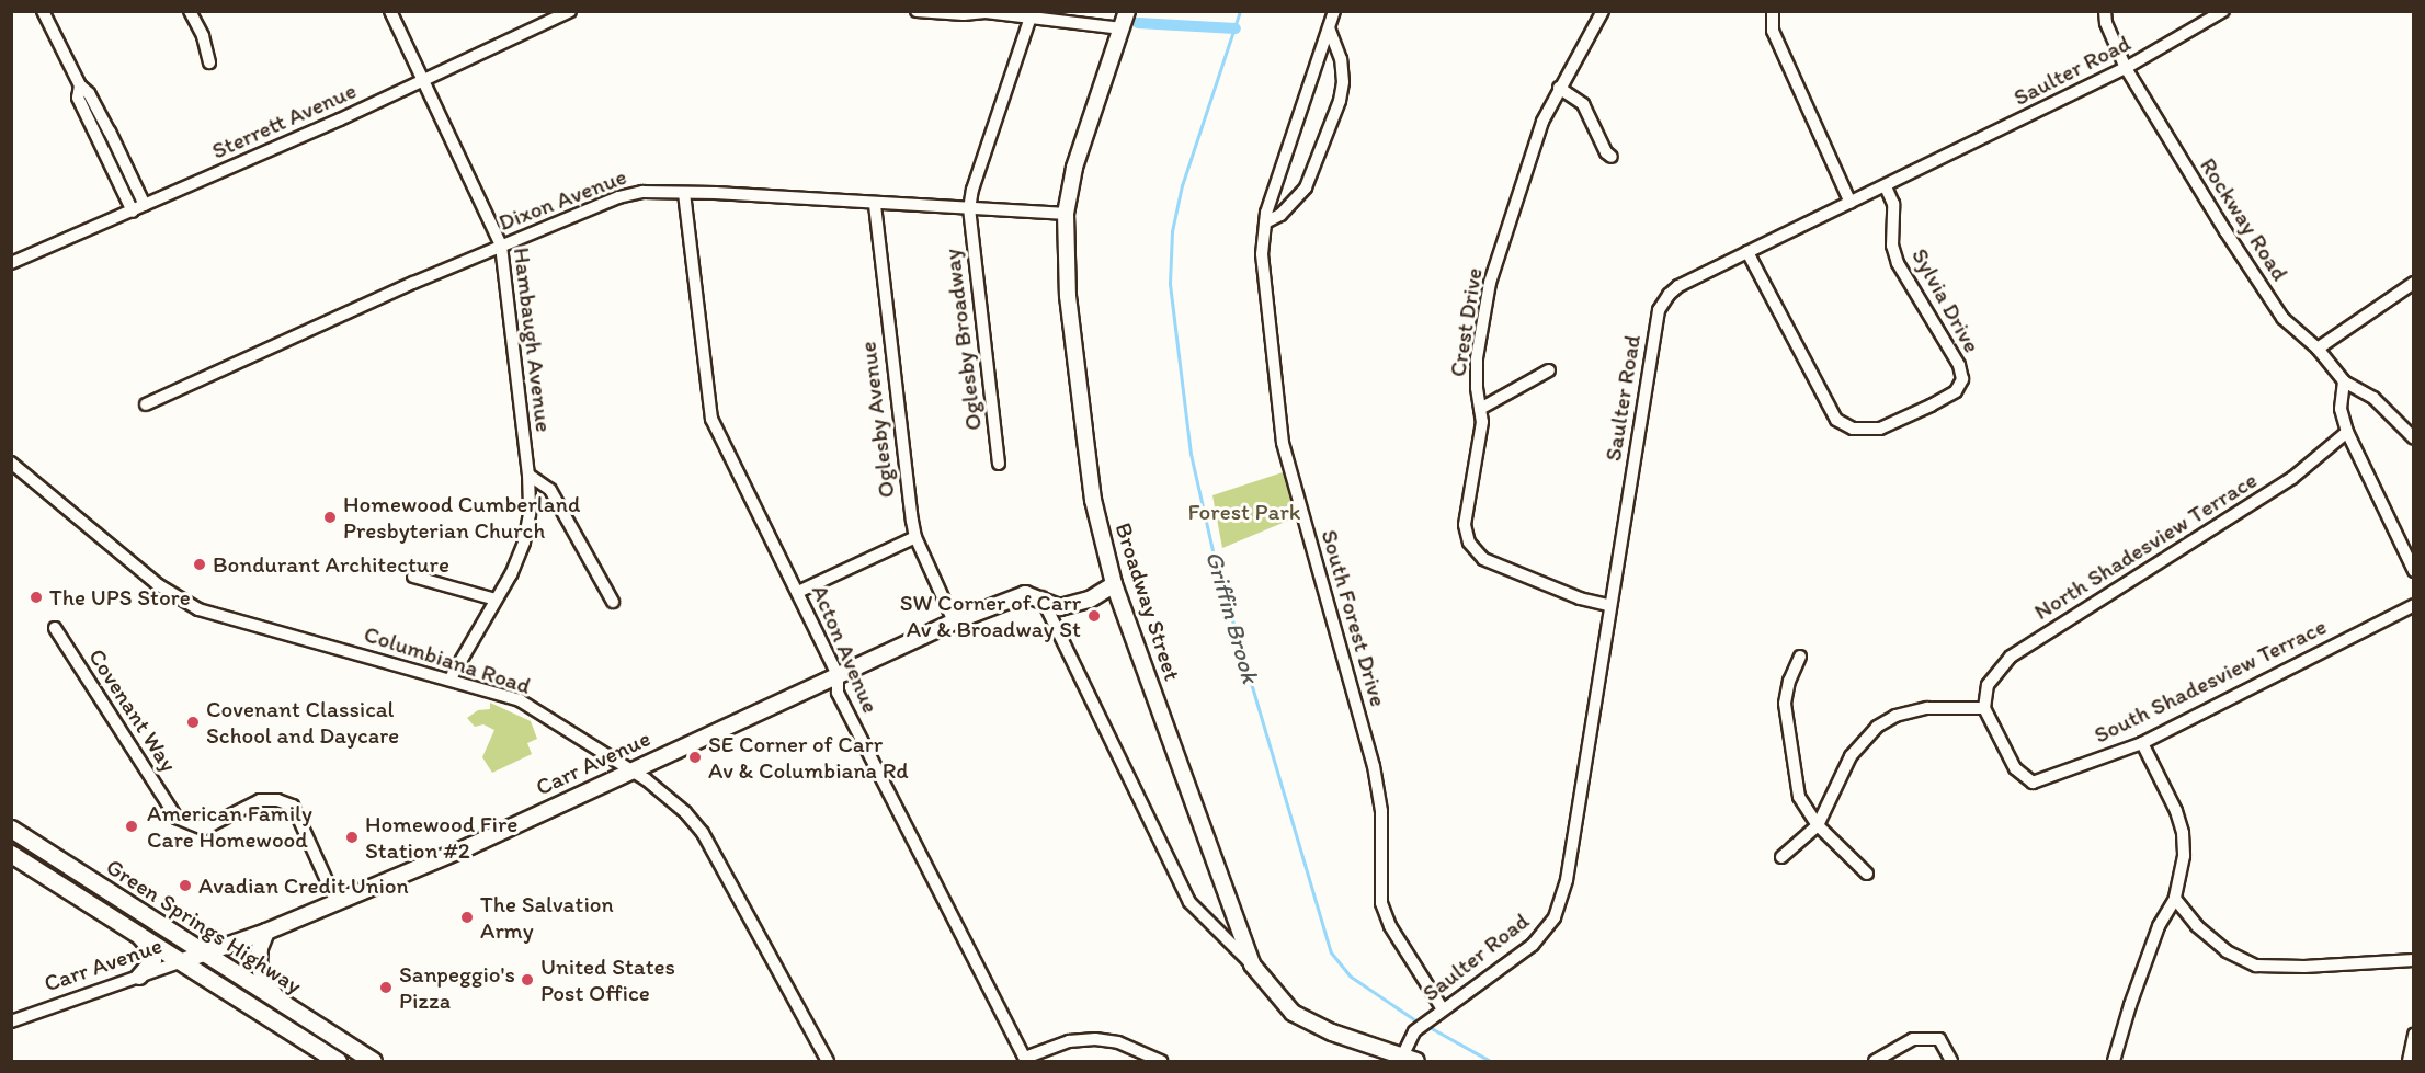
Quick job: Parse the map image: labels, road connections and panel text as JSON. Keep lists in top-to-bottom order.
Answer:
{
  "streets": {
    "main road": ["Green Springs Highway"],
    "street": [
      "Saulter Road",
      "Sterrett Avenue",
      "Dixon Avenue",
      "Rockway Road",
      "Sylvia Drive",
      "Crest Drive",
      "Hambaugh Avenue",
      "Oglesby Broadway",
      "Oglesby Avenue",
      "North Shadesview Terrace",
      "Broadway Street",
      "South Forest Drive",
      "Acton Avenue",
      "Columbiana Road",
      "South Shadesview Terrace",
      "Covenant Way",
      "Carr Avenue"
    ]
  },
  "crossings": [
    ["Saulter Road", "Rockway Road"],
    ["Saulter Road", "Sylvia Drive"],
    ["Saulter Road", "Crest Drive"],
    ["Saulter Road", "Broadway Street"],
    ["Saulter Road", "South Forest Drive"],
    ["Sterrett Avenue", "Hambaugh Avenue"],
    ["Dixon Avenue", "Hambaugh Avenue"],
    ["Dixon Avenue", "Oglesby Broadway"],
    ["Dixon Avenue", "Oglesby Avenue"],
    ["Dixon Avenue", "Broadway Street"],
    ["Dixon Avenue", "Acton Avenue"],
    ["Hambaugh Avenue", "Columbiana Road"],
    ["Oglesby Avenue", "Carr Avenue"],
    ["North Shadesview Terrace", "South Shadesview Terrace"],
    ["Broadway Street", "Carr Avenue"],
    ["Acton Avenue", "Carr Avenue"],
    ["Columbiana Road", "Carr Avenue"],
    ["Covenant Way", "Carr Avenue"],
    ["Carr Avenue", "Green Springs Highway"]
  ],
  "water": ["Griffin Brook"],
  "parks": ["Forest Park"],
  "places": [
    "Homewood Cumberland Presbyterian Church",
    "Bondurant Architecture",
    "The UPS Store",
    "SW Corner of Carr Av & Broadway St",
    "Covenant Classical School and Daycare",
    "SE Corner of Carr Av & Columbiana Rd",
    "American Family Care Homewood",
    "Homewood Fire Station #2",
    "Avadian Credit Union",
    "The Salvation Army",
    "United States Post Office",
    "Sanpeggio's Pizza"
  ]
}
